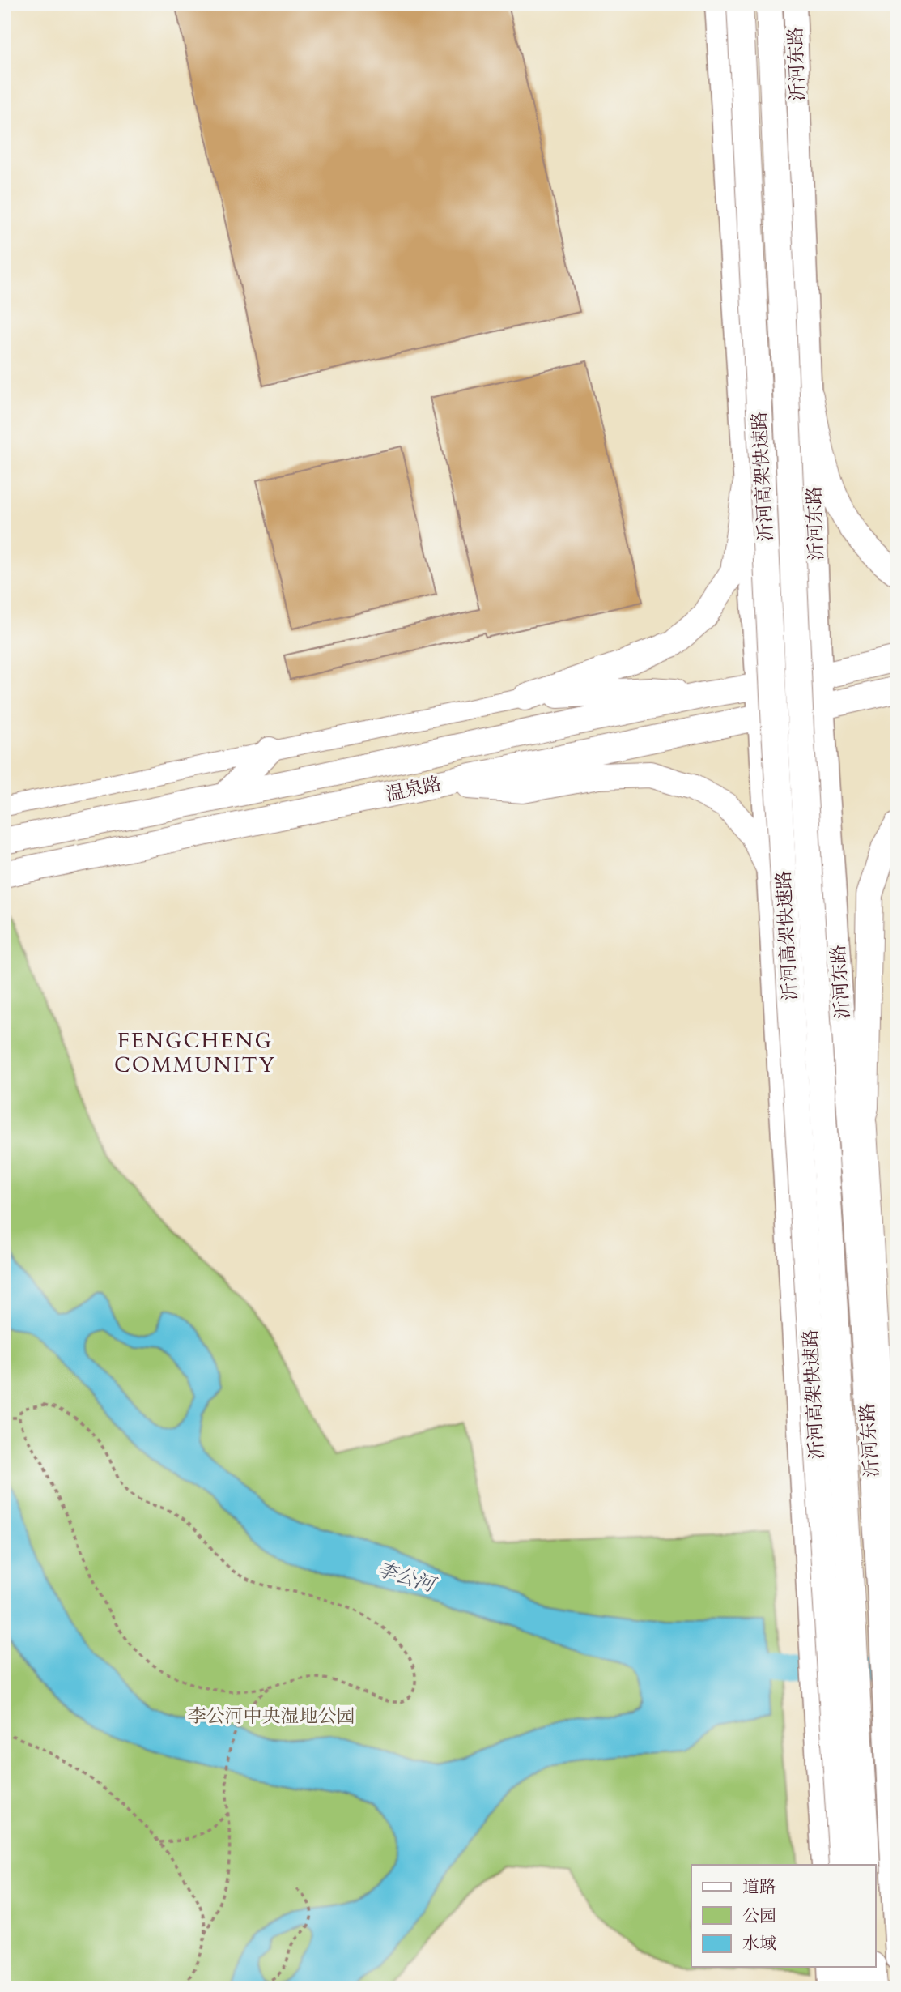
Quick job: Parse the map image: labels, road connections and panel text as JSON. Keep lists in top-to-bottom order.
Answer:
{
  "streets": {
    "highway": ["沂河高架快速路", "温泉路"],
    "main road": ["沂河东路"]
  },
  "crossings": [
    ["沂河东路", "温泉路"]
  ],
  "districts": ["FENGCHENG COMMUNITY"],
  "water": ["李公河"],
  "parks": ["李公河中央湿地公园"],
  "legend": ["道路", "公园", "水域"]
}
